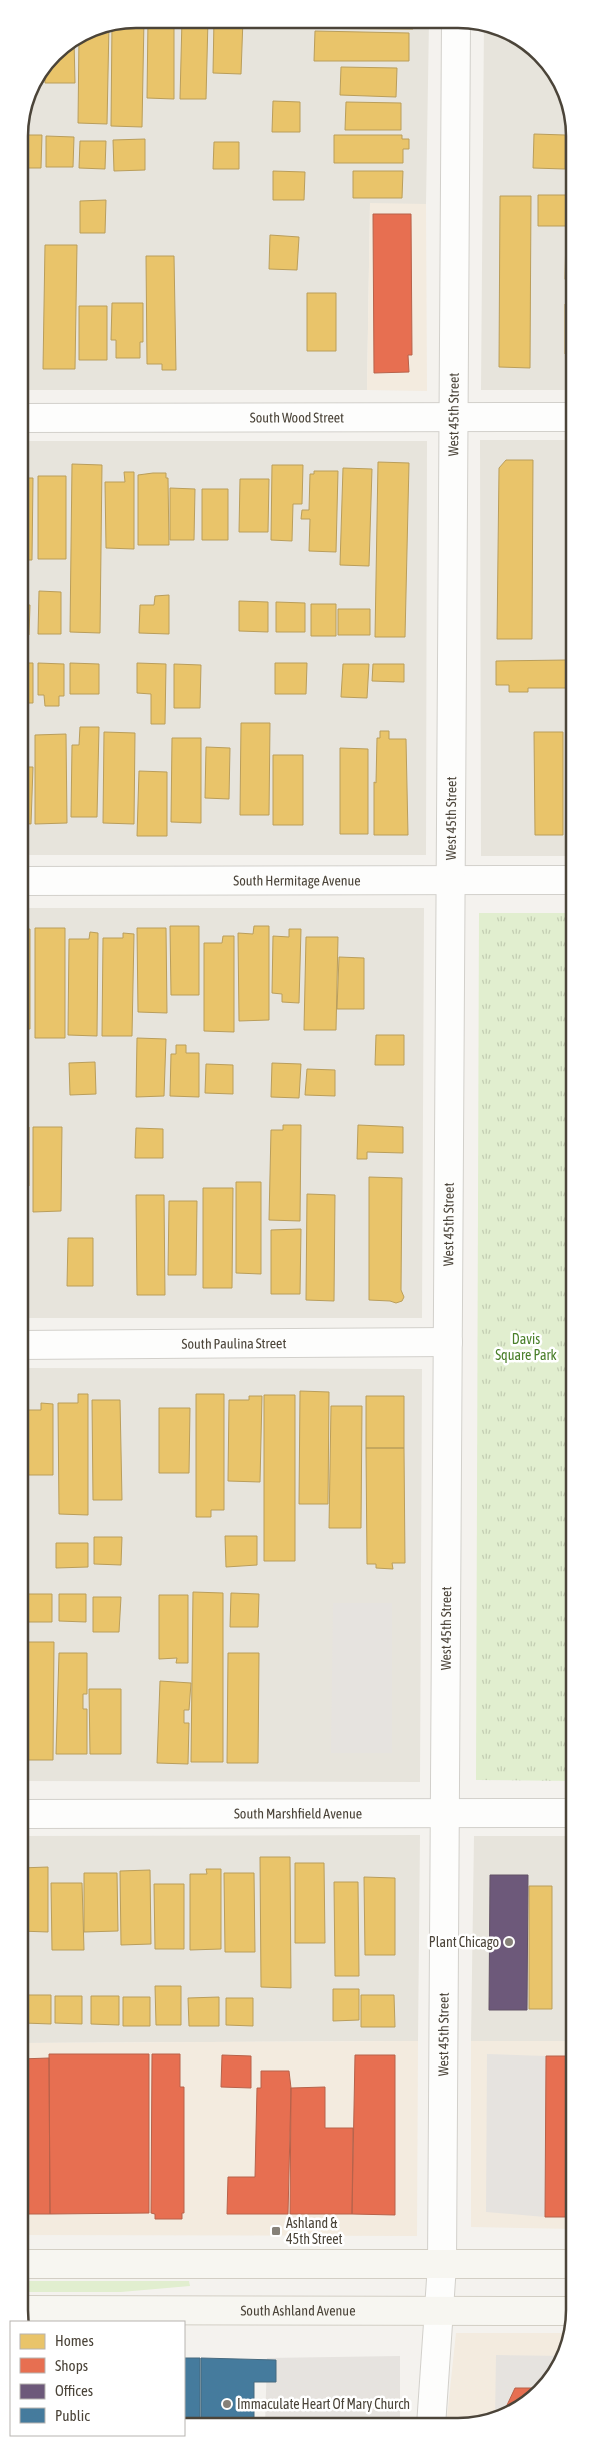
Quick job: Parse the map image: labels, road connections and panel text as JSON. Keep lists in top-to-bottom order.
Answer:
{
  "streets": {
    "main road": ["South Ashland Avenue"],
    "street": [
      "West 45th Street",
      "South Wood Street",
      "South Hermitage Avenue",
      "South Paulina Street",
      "South Marshfield Avenue"
    ]
  },
  "crossings": [
    ["West 45th Street", "South Wood Street"],
    ["West 45th Street", "South Hermitage Avenue"],
    ["West 45th Street", "South Paulina Street"],
    ["West 45th Street", "South Marshfield Avenue"],
    ["West 45th Street", "South Ashland Avenue"]
  ],
  "parks": ["Davis Square Park"],
  "places": {
    "other": ["Plant Chicago", "Immaculate Heart Of Mary Church"],
    "transit": ["Ashland & 45th Street"]
  },
  "legend": [
    "Homes",
    "Shops",
    "Offices",
    "Public"
  ]
}
